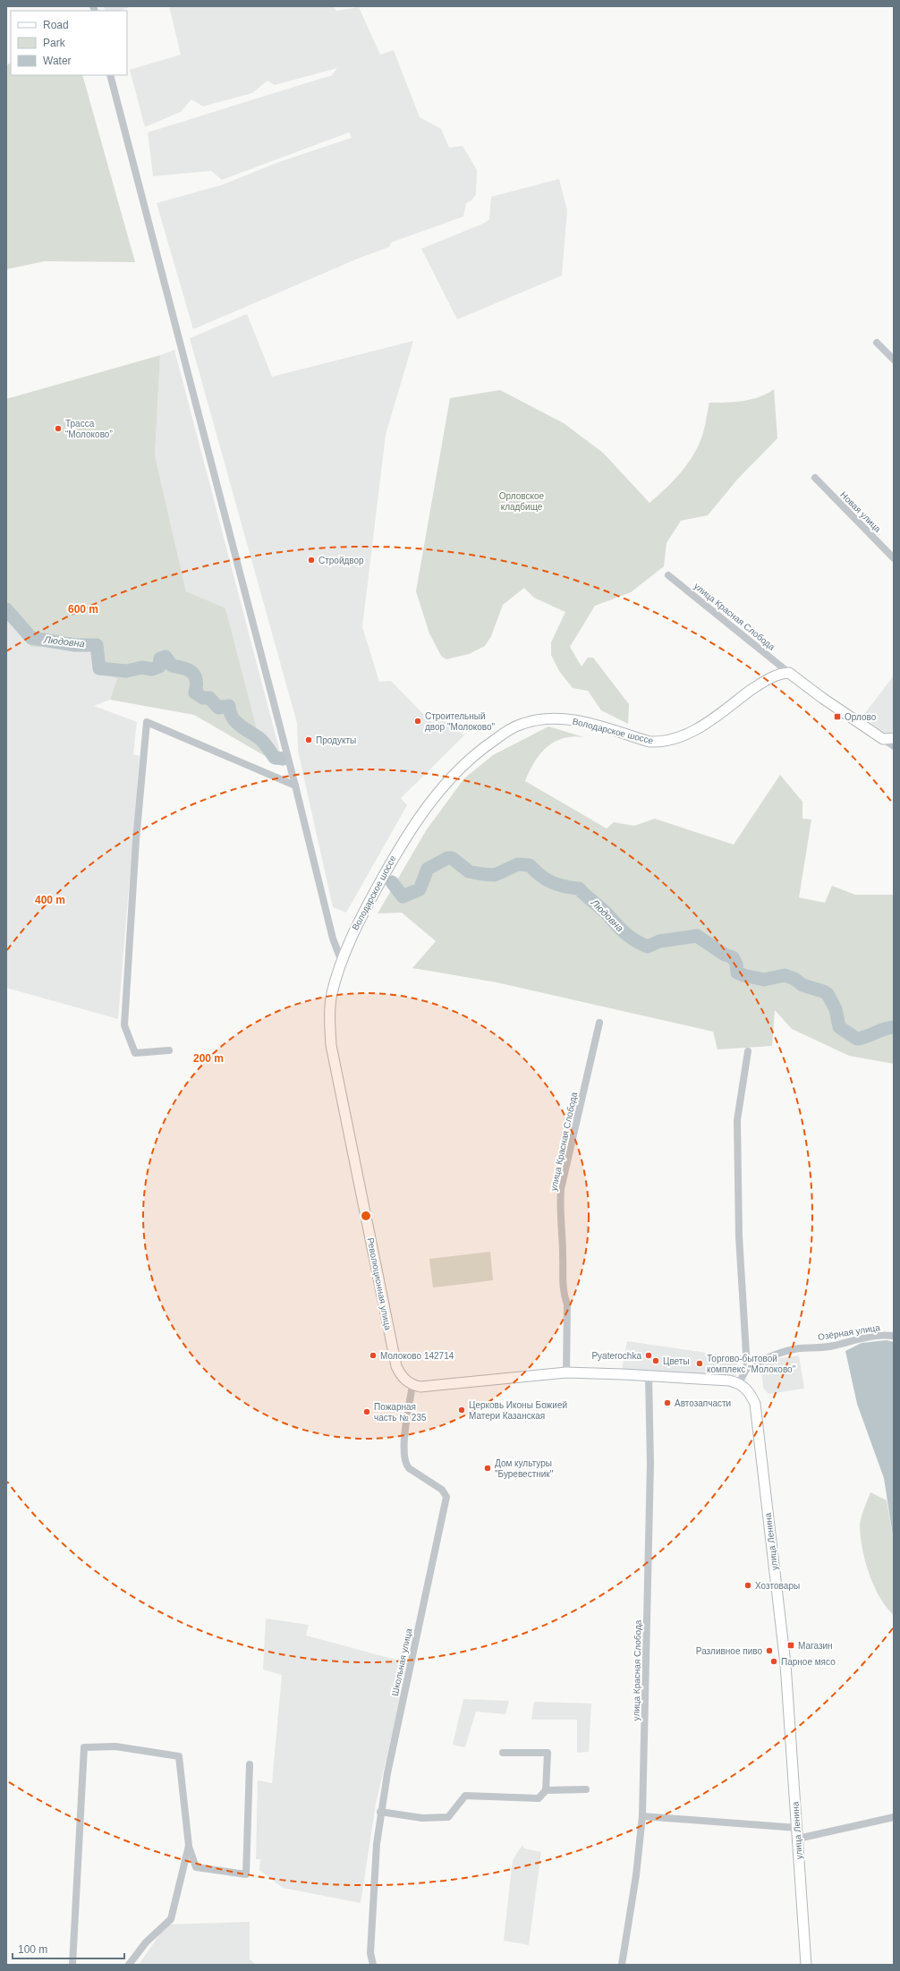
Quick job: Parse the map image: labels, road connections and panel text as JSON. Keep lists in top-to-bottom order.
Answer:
{
  "streets": {
    "main road": ["Володарское шоссе", "Революционная улица", "улица Ленина"],
    "street": [
      "Новая улица",
      "улица Красная Слобода",
      "Озёрная улица",
      "Школьная улица"
    ]
  },
  "crossings": [
    ["улица Красная Слобода", "Володарское шоссе"],
    ["Володарское шоссе", "Революционная улица"],
    ["Революционная улица", "Школьная улица"]
  ],
  "water": ["Людовна"],
  "parks": ["Орловское кладбище"],
  "places": {
    "other": [
      "Трасса “Молоково”",
      "Стройдвор",
      "Строительный двор \"Молоково\"",
      "Продукты",
      "Молоково 142714",
      "Pyaterochka",
      "Цветы",
      "Торгово-бытовой комплекс \"Молоково\"",
      "Автозапчасти",
      "Церковь Иконы Божией Матери Казанская",
      "Пожарная часть № 235",
      "Дом культуры \"Буревестник\"",
      "Хозтовары",
      "Разливное пиво",
      "Парное мясо"
    ],
    "transit": ["Орлово", "Магазин"]
  },
  "legend": ["Road", "Park", "Water"],
  "scale_bar": "100 m",
  "rings": ["600 m", "400 m", "200 m"]
}
